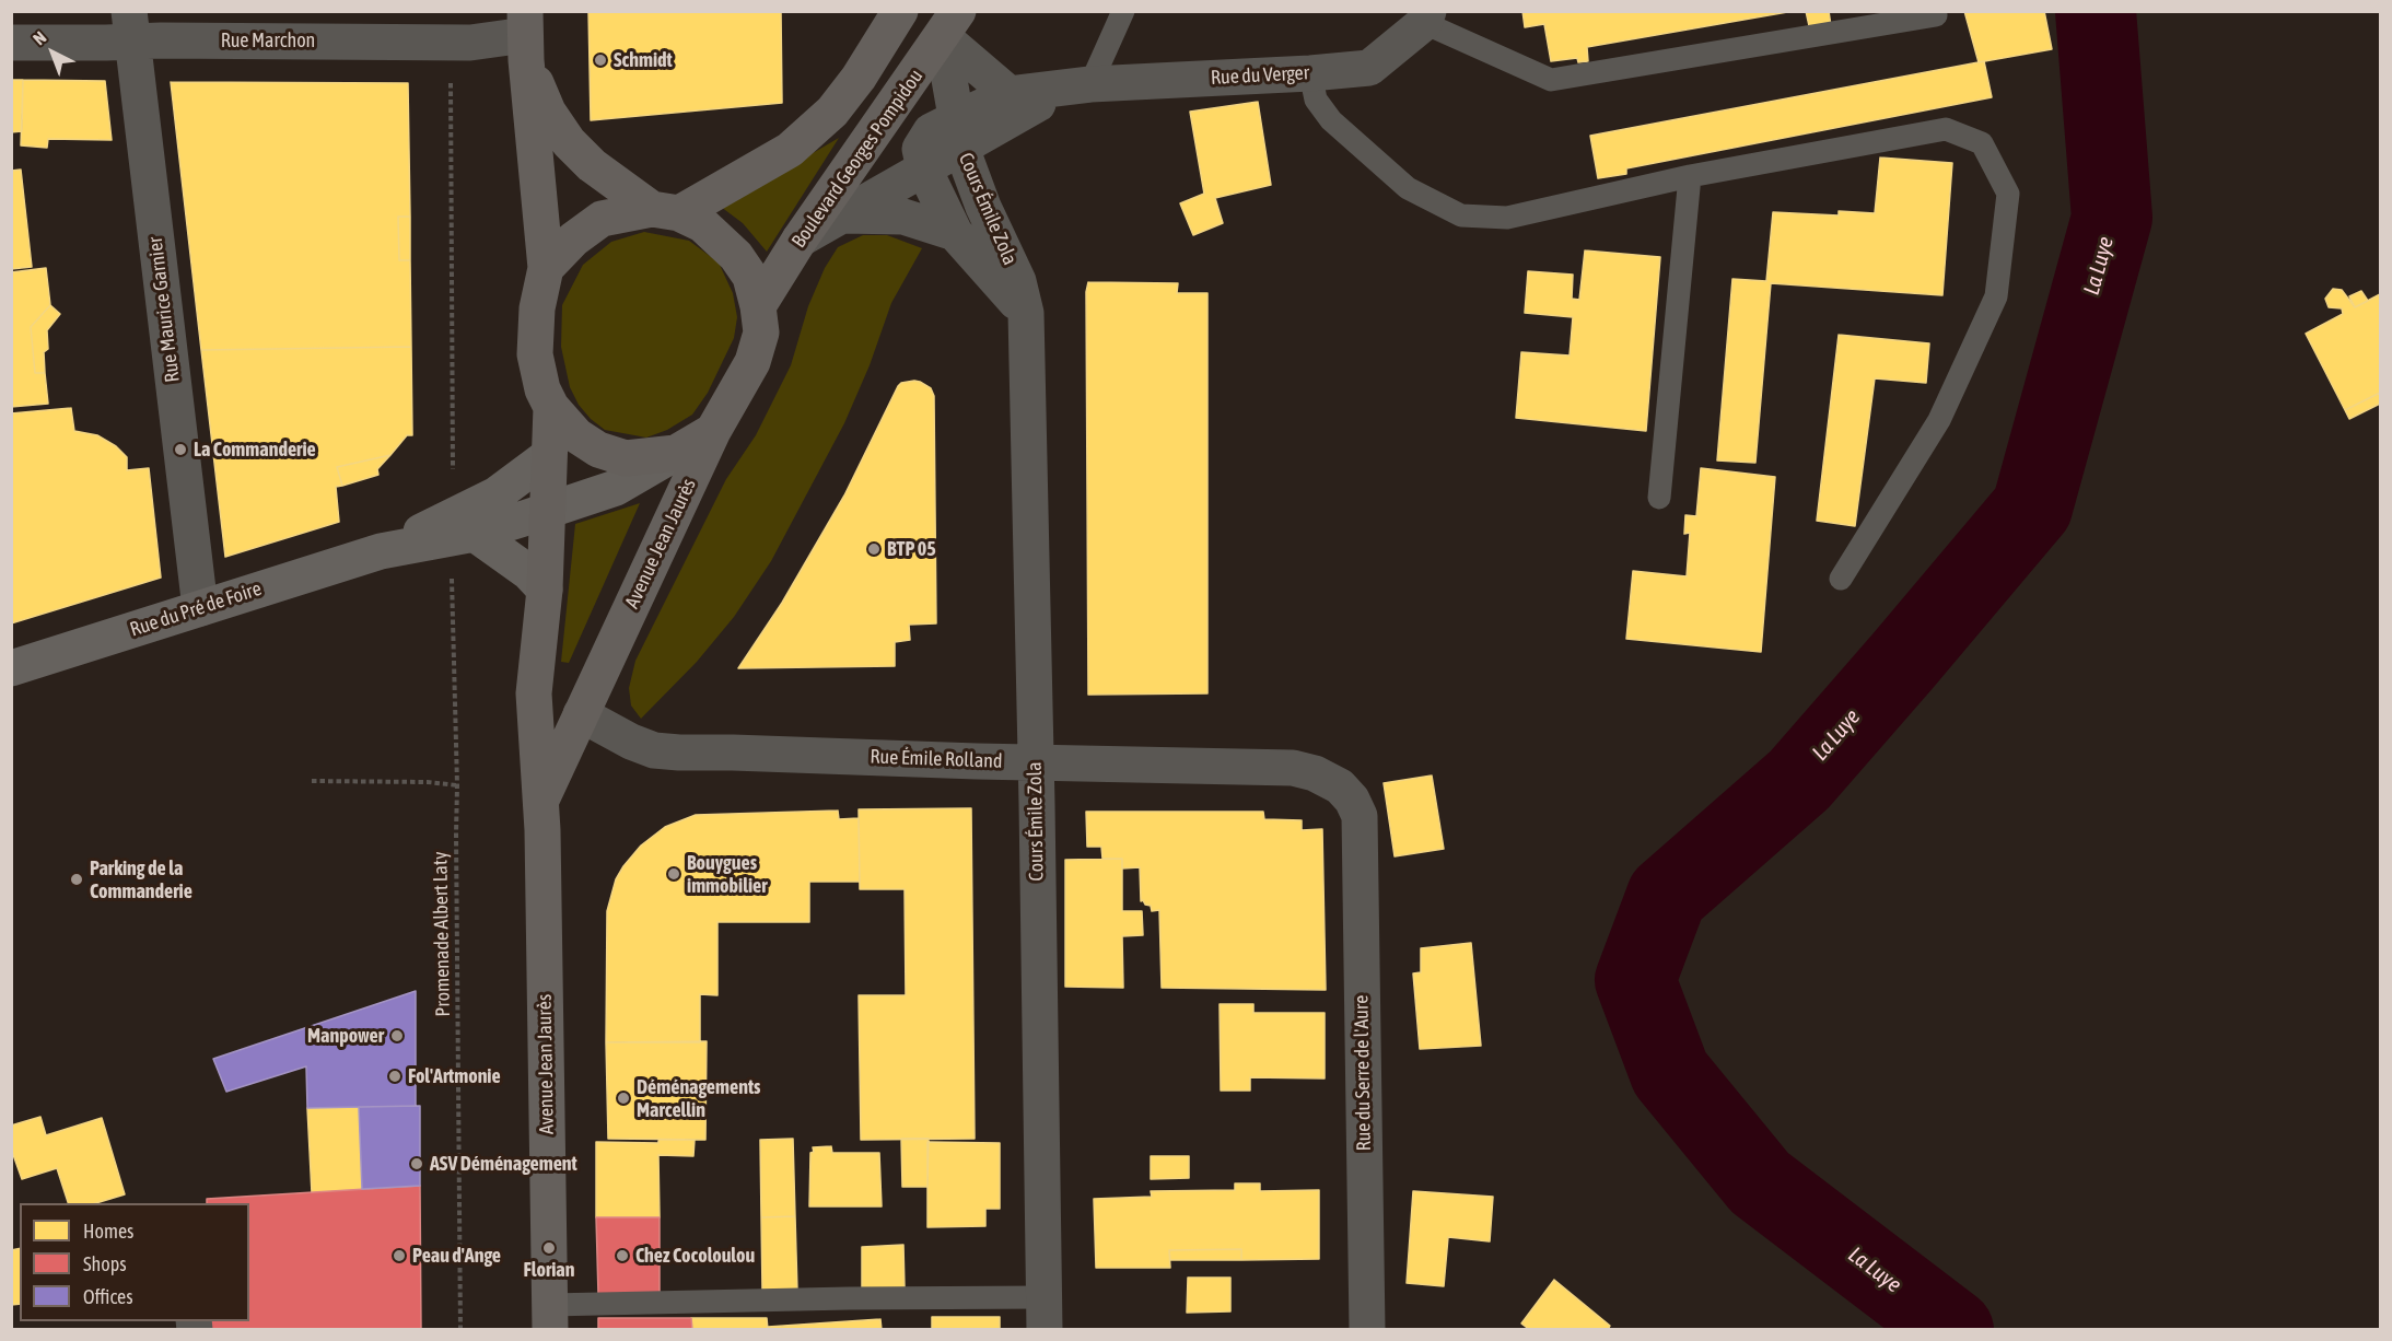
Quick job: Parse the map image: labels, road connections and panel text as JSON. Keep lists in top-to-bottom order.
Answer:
{
  "streets": {
    "main road": ["Boulevard Georges Pompidou", "Avenue Jean Jaurès", "Rue du Pré de Foire"],
    "street": [
      "Rue Marchon",
      "Rue du Verger",
      "Cours Émile Zola",
      "Rue Maurice Garnier",
      "Rue Émile Rolland",
      "Rue du Serre de l'Aure"
    ],
    "path": ["Promenade Albert Laty"]
  },
  "crossings": [
    ["Rue Marchon", "Rue Maurice Garnier"],
    ["Rue Marchon", "Promenade Albert Laty"],
    ["Rue du Verger", "Cours Émile Zola"],
    ["Boulevard Georges Pompidou", "Cours Émile Zola"],
    ["Boulevard Georges Pompidou", "Avenue Jean Jaurès"],
    ["Cours Émile Zola", "Rue Émile Rolland"],
    ["Rue Maurice Garnier", "Rue du Pré de Foire"],
    ["Avenue Jean Jaurès", "Rue du Pré de Foire"],
    ["Avenue Jean Jaurès", "Rue Émile Rolland"],
    ["Rue du Pré de Foire", "Promenade Albert Laty"],
    ["Rue Émile Rolland", "Rue du Serre de l'Aure"]
  ],
  "water": ["La Luye"],
  "places": [
    "Schmidt",
    "La Commanderie",
    "BTP 05",
    "Bouygues immobilier",
    "Parking de la Commanderie",
    "Manpower",
    "Fol'Artmonie",
    "Déménagements Marcellin",
    "ASV Déménagement",
    "Florian",
    "Peau d'Ange",
    "Chez Cocoloulou"
  ],
  "legend": ["Homes", "Shops", "Offices"],
  "north": "top left"
}
